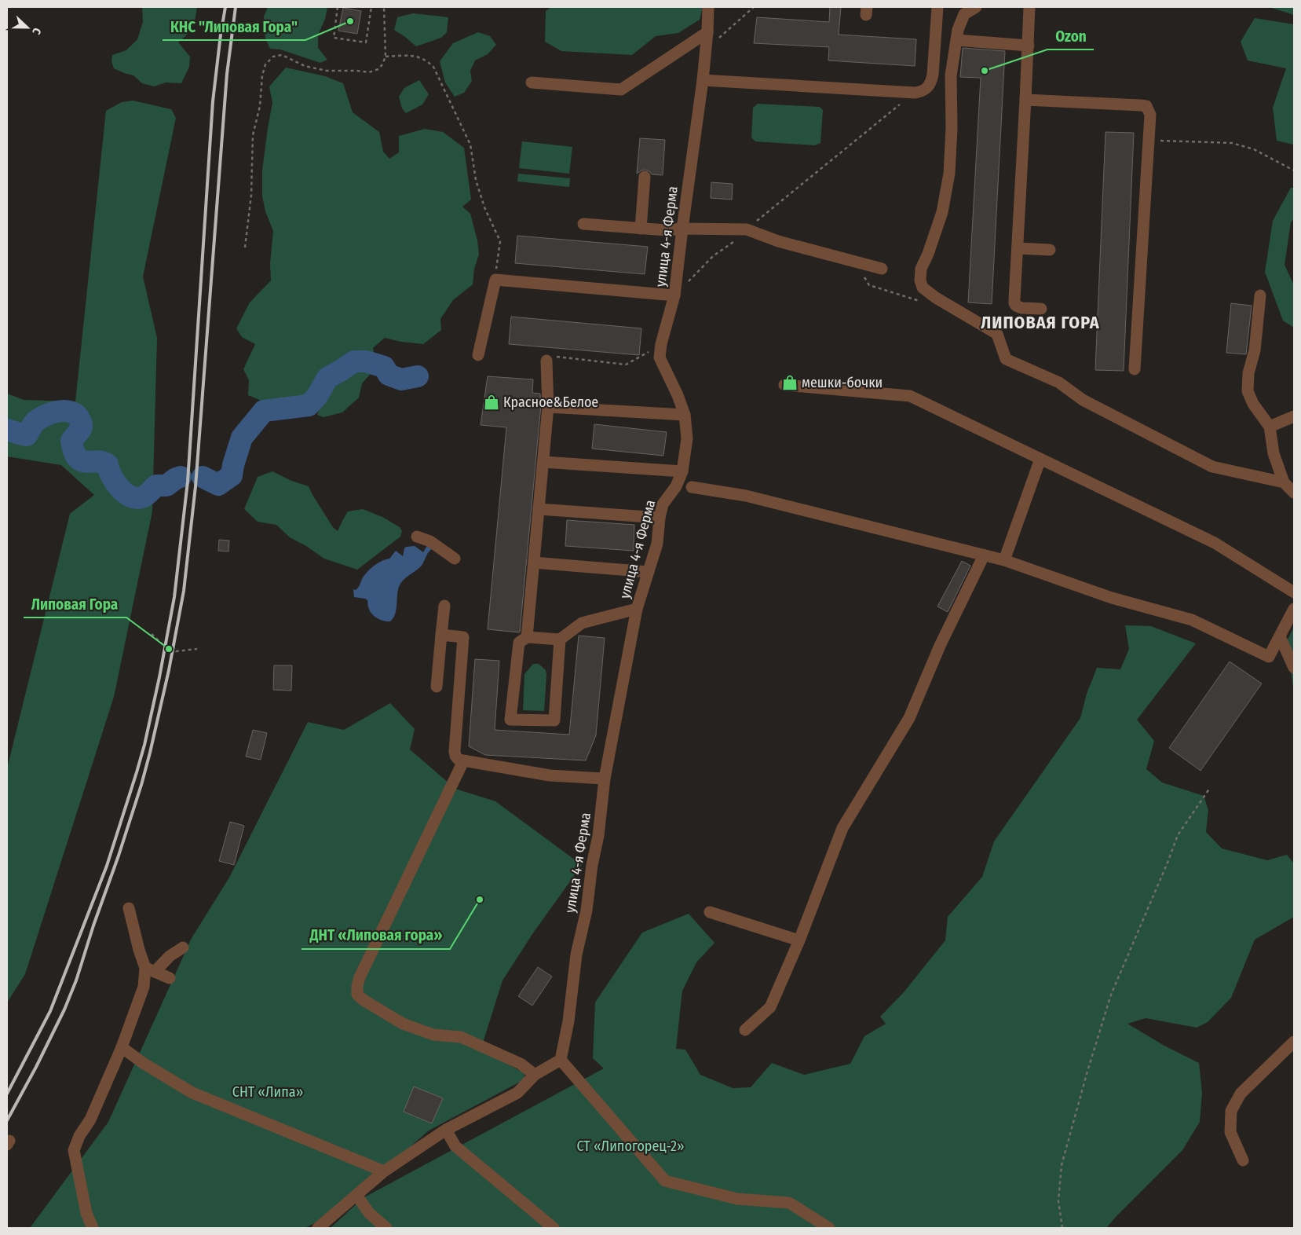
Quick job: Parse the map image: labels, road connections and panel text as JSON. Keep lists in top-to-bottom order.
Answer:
{
  "streets": {
    "street": ["улица 4-я Ферма"]
  },
  "districts": ["ЛИПОВАЯ ГОРА"],
  "parks": ["СНТ «Липа»", "СТ «Липогорец-2»"],
  "places": {
    "other": [
      "КНС \"Липовая Гора\"",
      "Ozon",
      "Липовая Гора",
      "ДНТ «Липовая гора»"
    ],
    "shop": ["мешки-бочки", "Красное&Белое"]
  },
  "north": "right"
}
